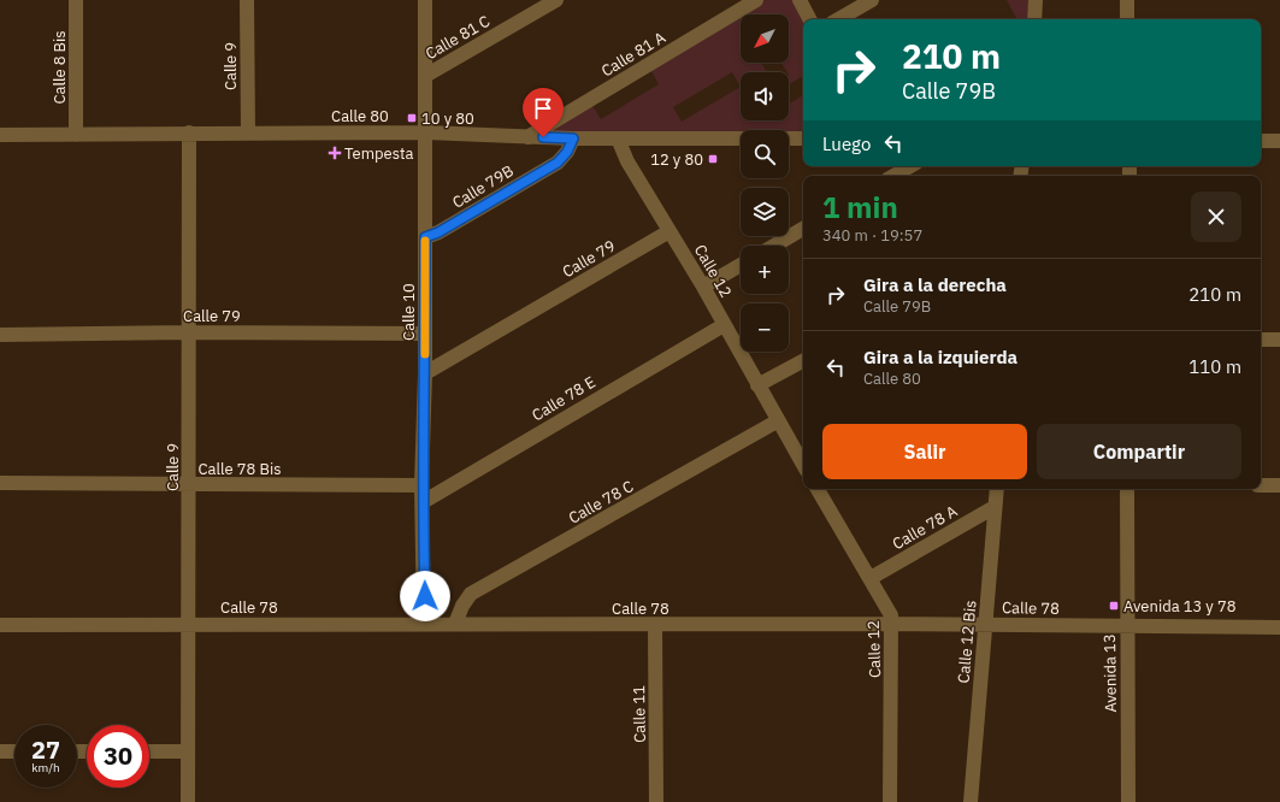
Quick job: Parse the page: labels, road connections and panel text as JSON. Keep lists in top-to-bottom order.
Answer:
{
  "streets": {
    "street": [
      "Calle 81 C",
      "Calle 81 A",
      "Calle 9",
      "Calle 8 Bis",
      "Calle 80",
      "Calle 79B",
      "Calle 79",
      "Calle 12",
      "Calle 10",
      "Calle 78 E",
      "Calle 78 Bis",
      "Calle 78 C",
      "Calle 78 A",
      "Calle 78",
      "Calle 12 Bis",
      "Avenida 13",
      "Calle 11"
    ]
  },
  "crossings": [
    ["Calle 81 C", "Calle 10"],
    ["Calle 81 A", "Calle 80"],
    ["Calle 9", "Calle 80"],
    ["Calle 9", "Calle 79"],
    ["Calle 9", "Calle 78 Bis"],
    ["Calle 9", "Calle 78"],
    ["Calle 8 Bis", "Calle 80"],
    ["Calle 80", "Calle 79B"],
    ["Calle 80", "Calle 12"],
    ["Calle 80", "Calle 10"],
    ["Calle 79B", "Calle 10"],
    ["Calle 79", "Calle 12"],
    ["Calle 79", "Calle 10"],
    ["Calle 12", "Calle 78 E"],
    ["Calle 12", "Calle 78 C"],
    ["Calle 12", "Calle 78 A"],
    ["Calle 12", "Calle 78"],
    ["Calle 10", "Calle 78 E"],
    ["Calle 10", "Calle 78 Bis"],
    ["Calle 10", "Calle 78"],
    ["Calle 78 C", "Calle 78"],
    ["Calle 78 A", "Calle 12 Bis"],
    ["Calle 78", "Calle 12 Bis"],
    ["Calle 78", "Avenida 13"],
    ["Calle 78", "Calle 11"]
  ],
  "places": {
    "transit": ["10 y 80", "12 y 80", "Avenida 13 y 78"],
    "health": ["Tempesta"]
  },
  "north": "bottom left",
  "page": {
    "map_buttons": ["+", "−"],
    "turn": ["210 m", "Calle 79B"],
    "then": "Luego",
    "heading": ["1 min", "340 m · 19:57"],
    "list": [
      {
        "name": "Gira a la derecha",
        "note": "Calle 79B",
        "value": "210 m"
      },
      {
        "name": "Gira a la izquierda",
        "note": "Calle 80",
        "value": "110 m"
      }
    ],
    "buttons": ["Salir", "Compartir"],
    "speed": "27 km/h",
    "limit": "30"
  }
}
